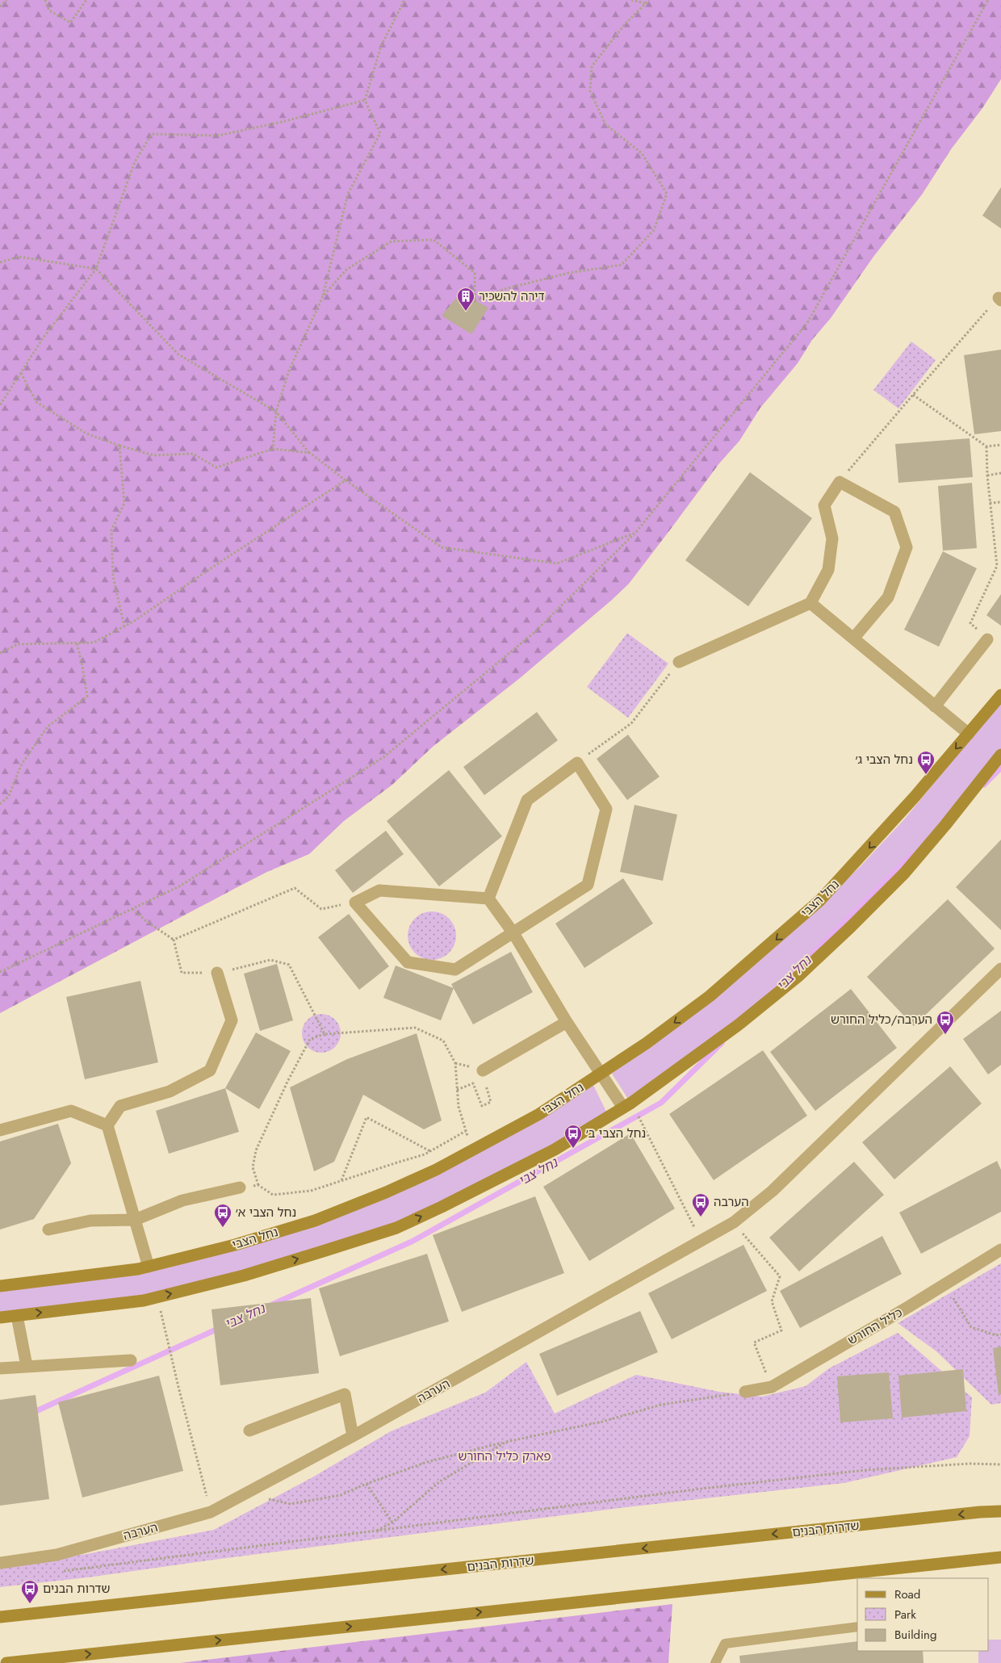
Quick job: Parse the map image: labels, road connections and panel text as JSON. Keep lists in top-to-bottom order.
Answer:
{
  "streets": {
    "street": [
      "נחל הצבי",
      "כליל החורש",
      "הערבה",
      "שדרות הבנים"
    ]
  },
  "water": ["נחל צבי"],
  "parks": ["פארק כליל החורש"],
  "places": {
    "building": ["דירה להשכיר"],
    "bus stop": [
      "נחל הצבי ג׳",
      "הערבה/כליל החורש",
      "נחל הצבי ב׳",
      "הערבה",
      "נחל הצבי א׳",
      "שדרות הבנים"
    ]
  },
  "legend": ["Road", "Park", "Building"]
}
